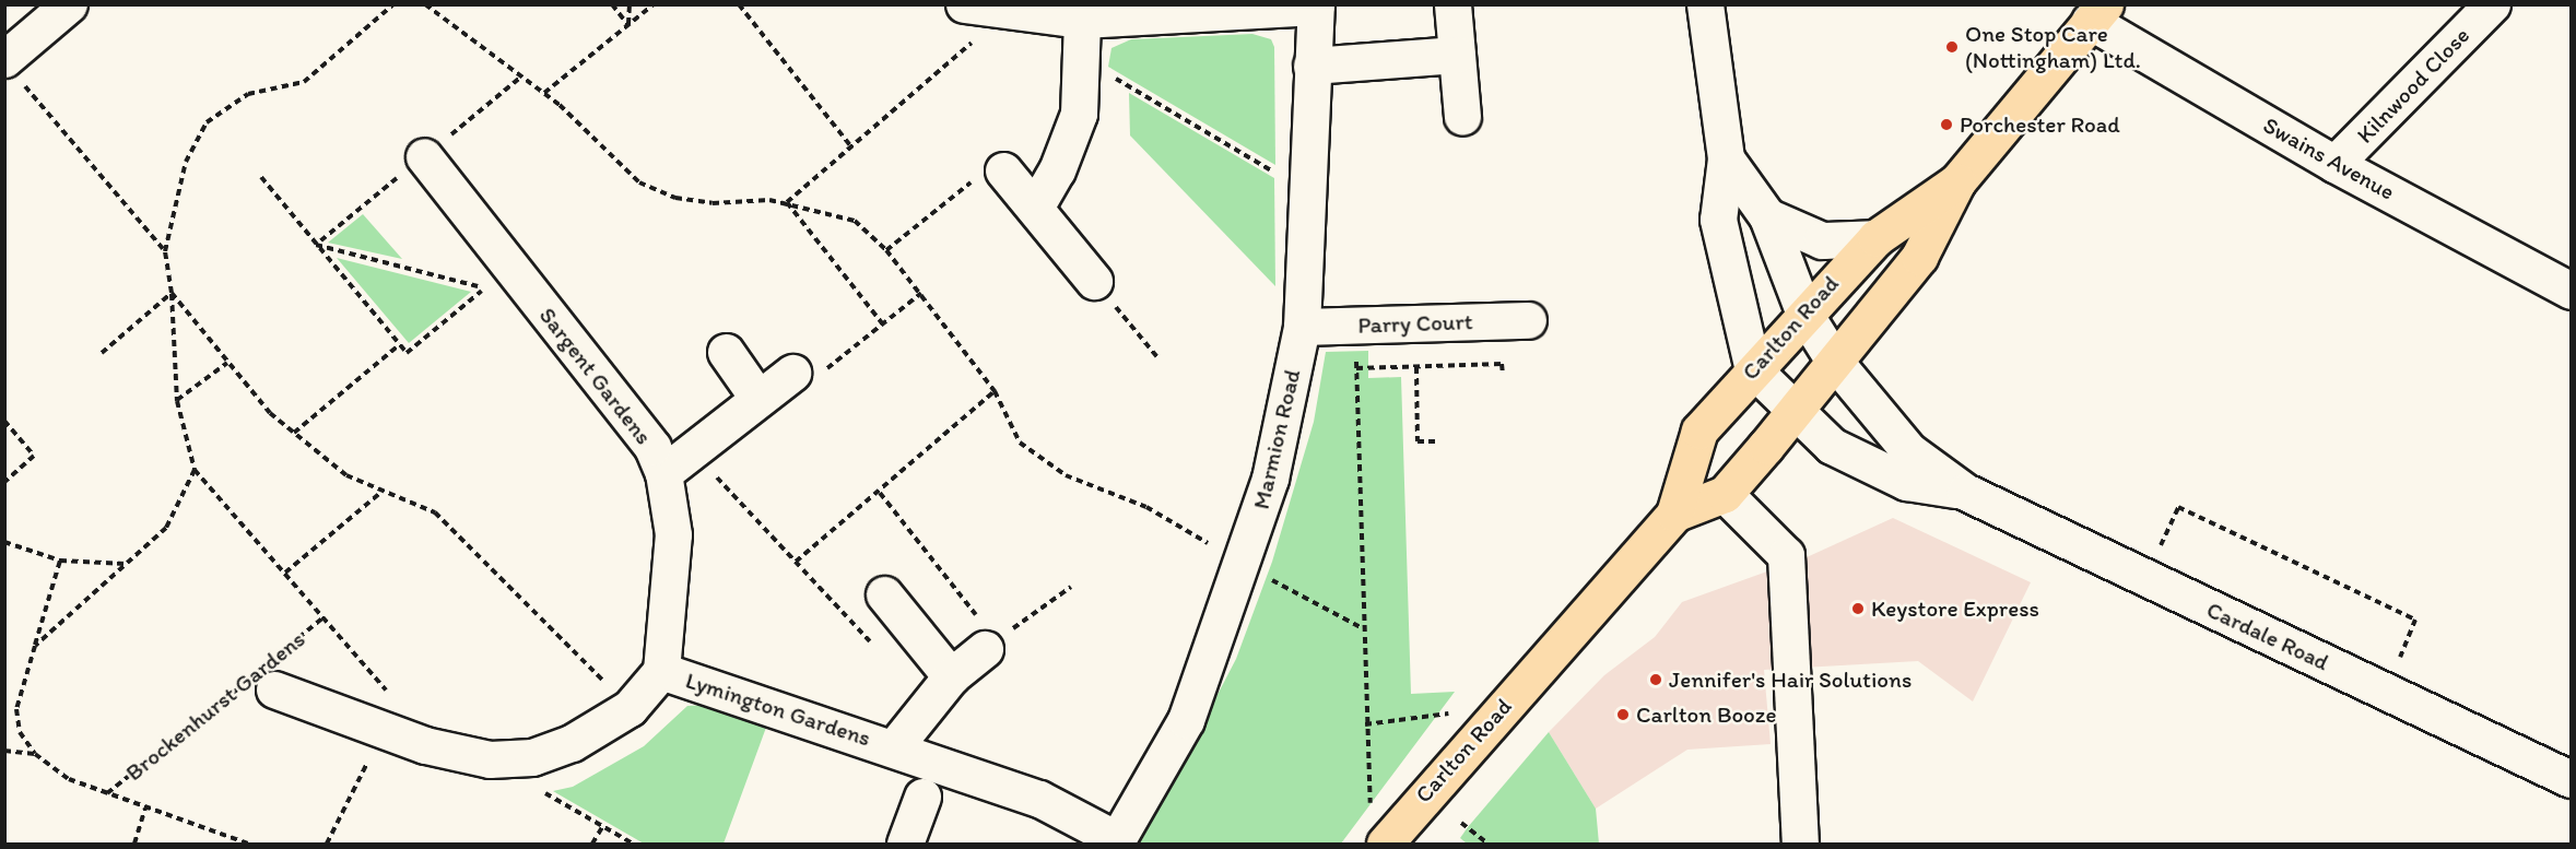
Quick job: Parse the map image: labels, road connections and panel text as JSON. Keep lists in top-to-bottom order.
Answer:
{
  "streets": {
    "main road": ["Carlton Road"],
    "street": [
      "Kilnwood Close",
      "Swains Avenue",
      "Parry Court",
      "Sargent Gardens",
      "Marmion Road",
      "Cardale Road",
      "Brockenhurst Gardens",
      "Lymington Gardens"
    ]
  },
  "crossings": [
    ["Kilnwood Close", "Swains Avenue"],
    ["Swains Avenue", "Carlton Road"],
    ["Parry Court", "Marmion Road"],
    ["Carlton Road", "Cardale Road"],
    ["Sargent Gardens", "Brockenhurst Gardens"],
    ["Sargent Gardens", "Lymington Gardens"],
    ["Marmion Road", "Lymington Gardens"],
    ["Brockenhurst Gardens", "Lymington Gardens"]
  ],
  "places": [
    "One Stop Care (Nottingham) Ltd.",
    "Porchester Road",
    "Keystore Express",
    "Jennifer's Hair Solutions",
    "Carlton Booze"
  ]
}
